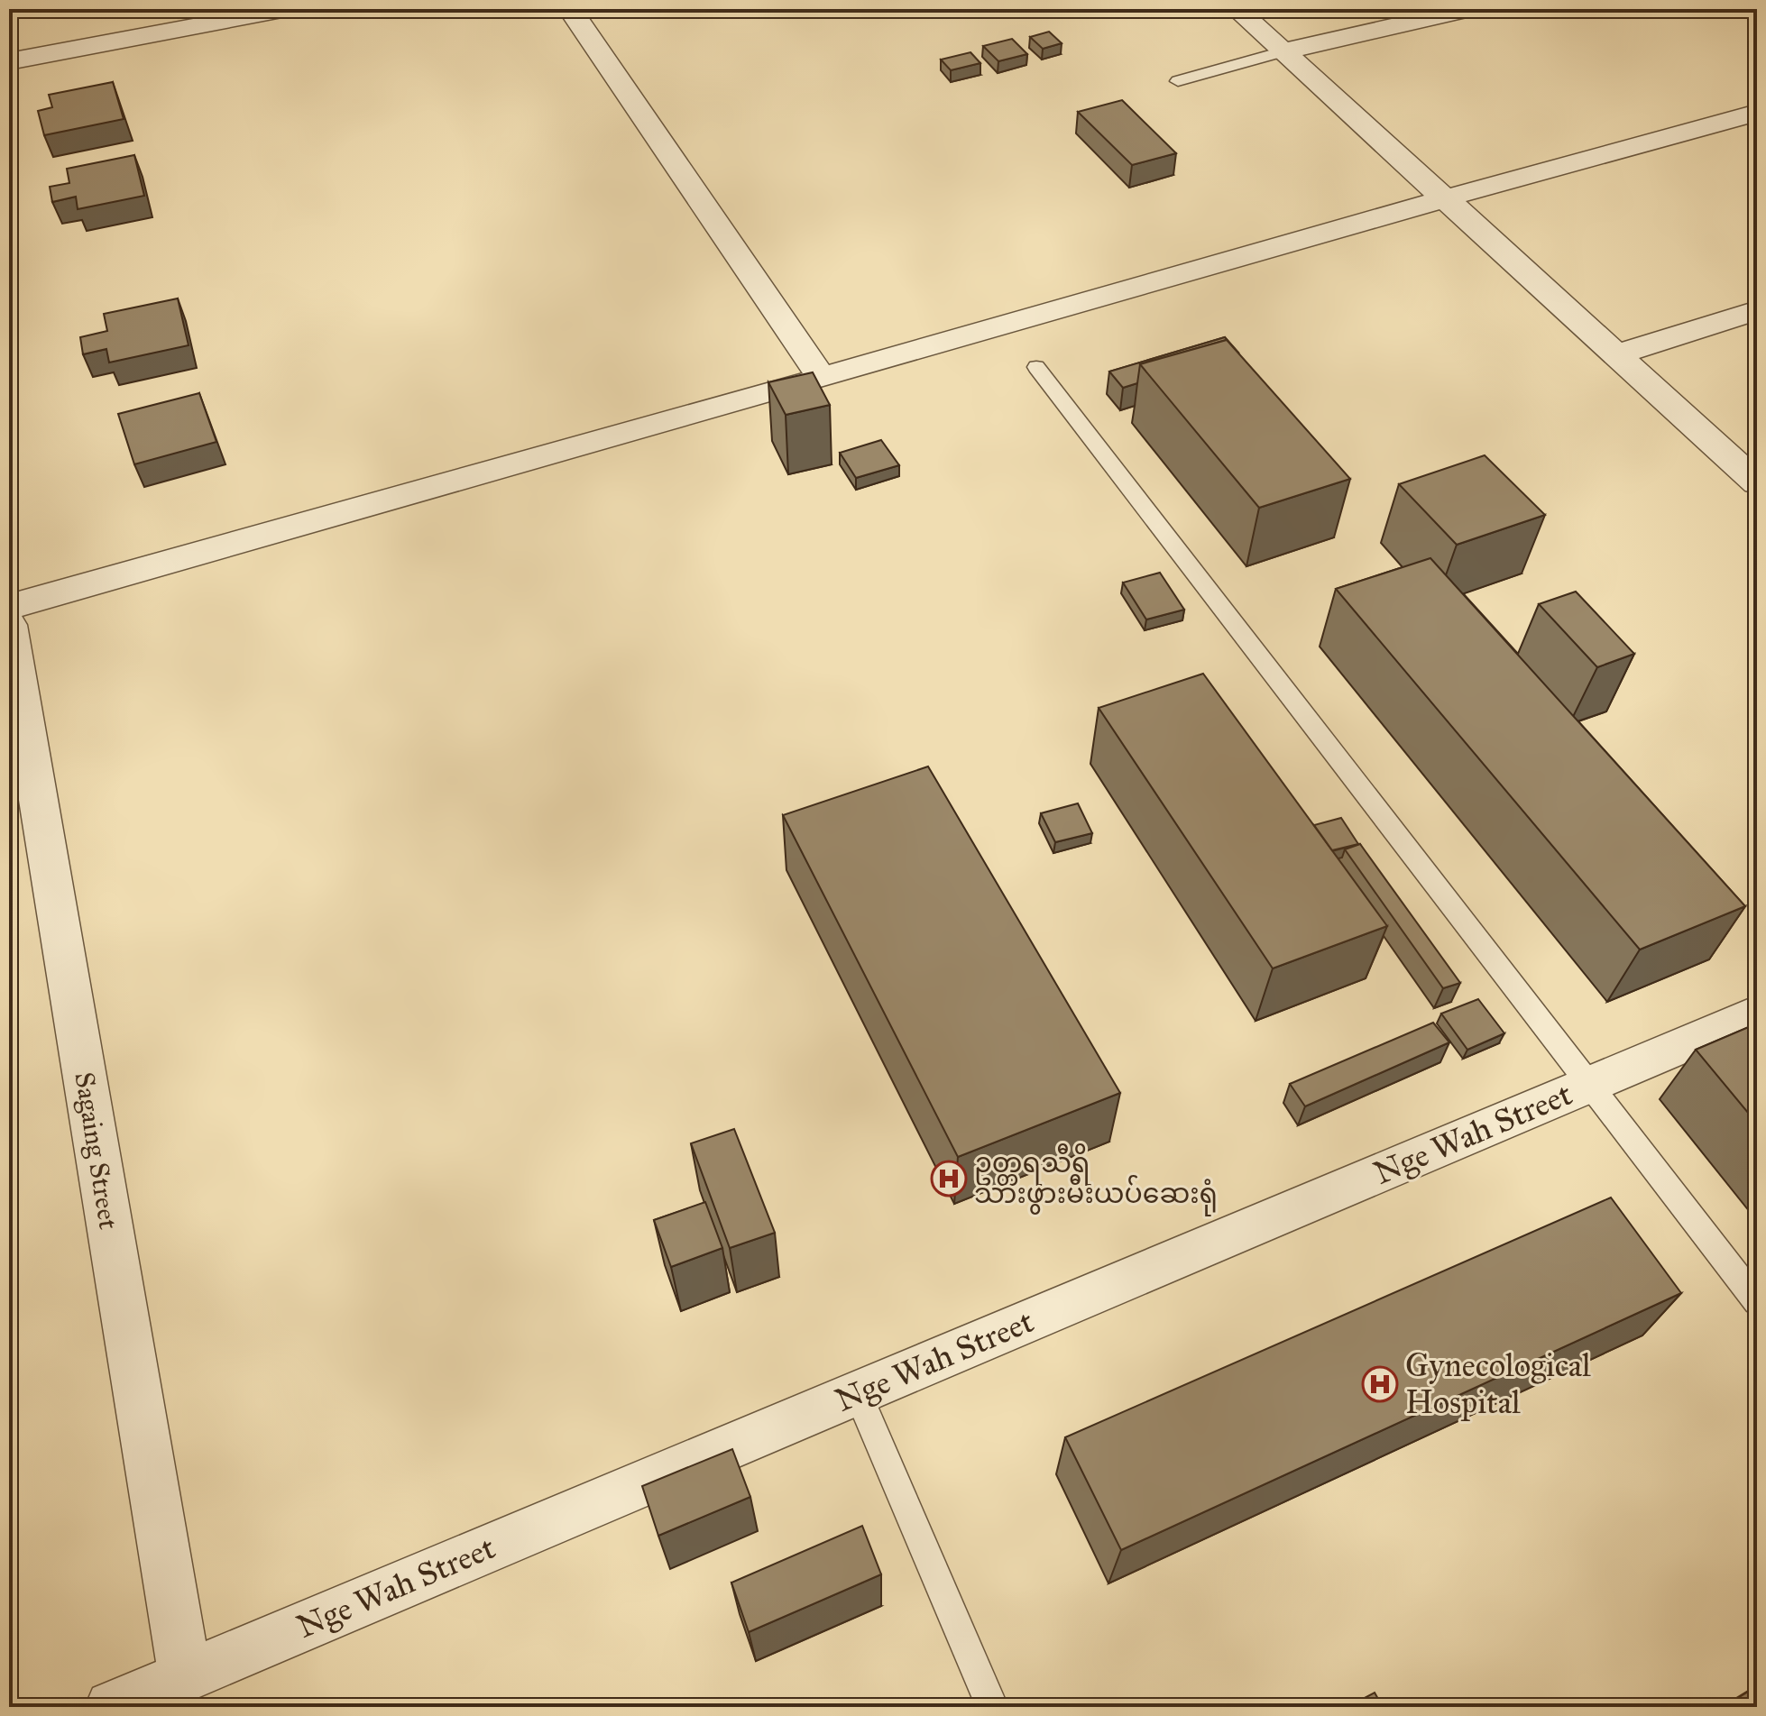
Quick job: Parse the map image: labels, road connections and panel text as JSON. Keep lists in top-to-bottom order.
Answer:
{
  "streets": {
    "street": ["Nge Wah Street", "Sagaing Street"]
  },
  "crossings": [
    ["Nge Wah Street", "Sagaing Street"]
  ],
  "places": {
    "hospital": ["ဥတ္တရသီရိ သားဖွားမီးယပ်ဆေးရုံ", "Gynecological Hospital"]
  }
}
